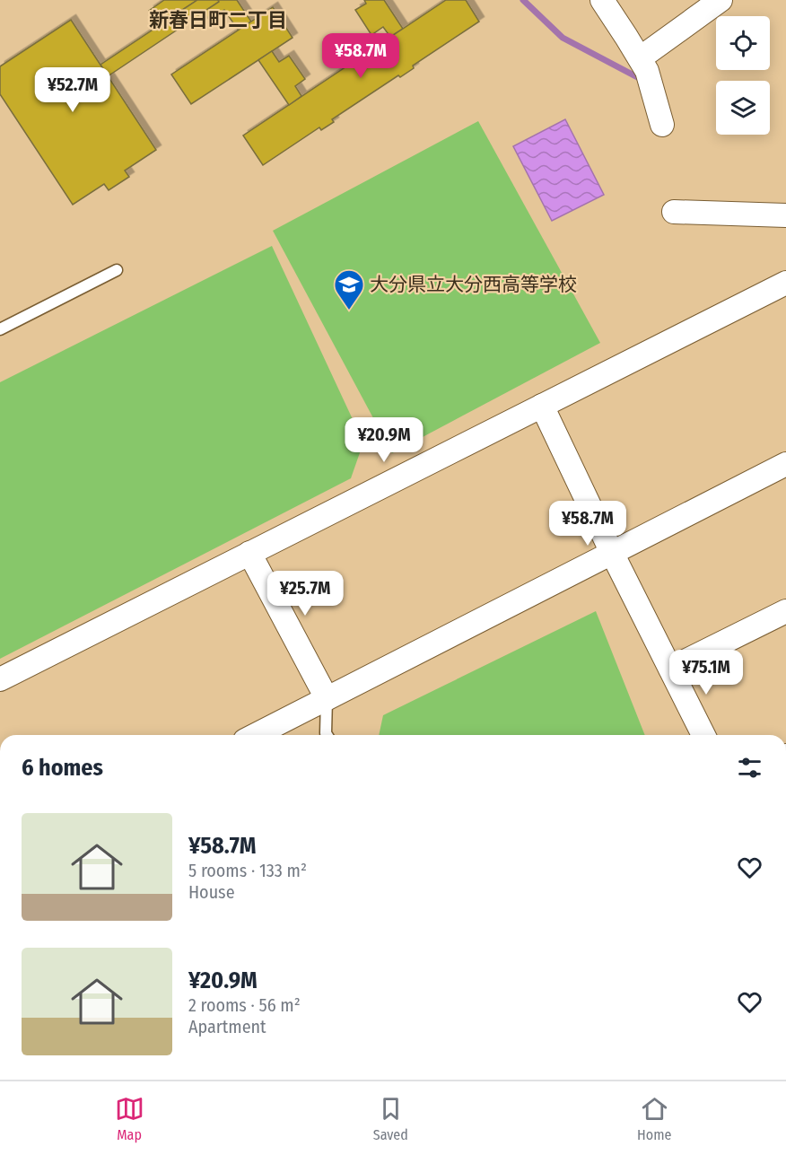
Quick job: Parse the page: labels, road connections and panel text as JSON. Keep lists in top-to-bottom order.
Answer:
{
  "districts": ["新春日町二丁目"],
  "places": {
    "school or university": ["大分県立大分西高等学校"]
  },
  "page": {
    "price": [
      "¥58.7M",
      "¥52.7M",
      "¥20.9M",
      "¥58.7M",
      "¥25.7M",
      "¥75.1M"
    ],
    "heading": "6 homes",
    "list": [
      {
        "name": "¥58.7M",
        "note": "5 rooms · 133 m² · House"
      },
      {
        "name": "¥20.9M",
        "note": "2 rooms · 56 m² · Apartment"
      }
    ],
    "tabs": ["Map", "Saved", "Home"]
  }
}
